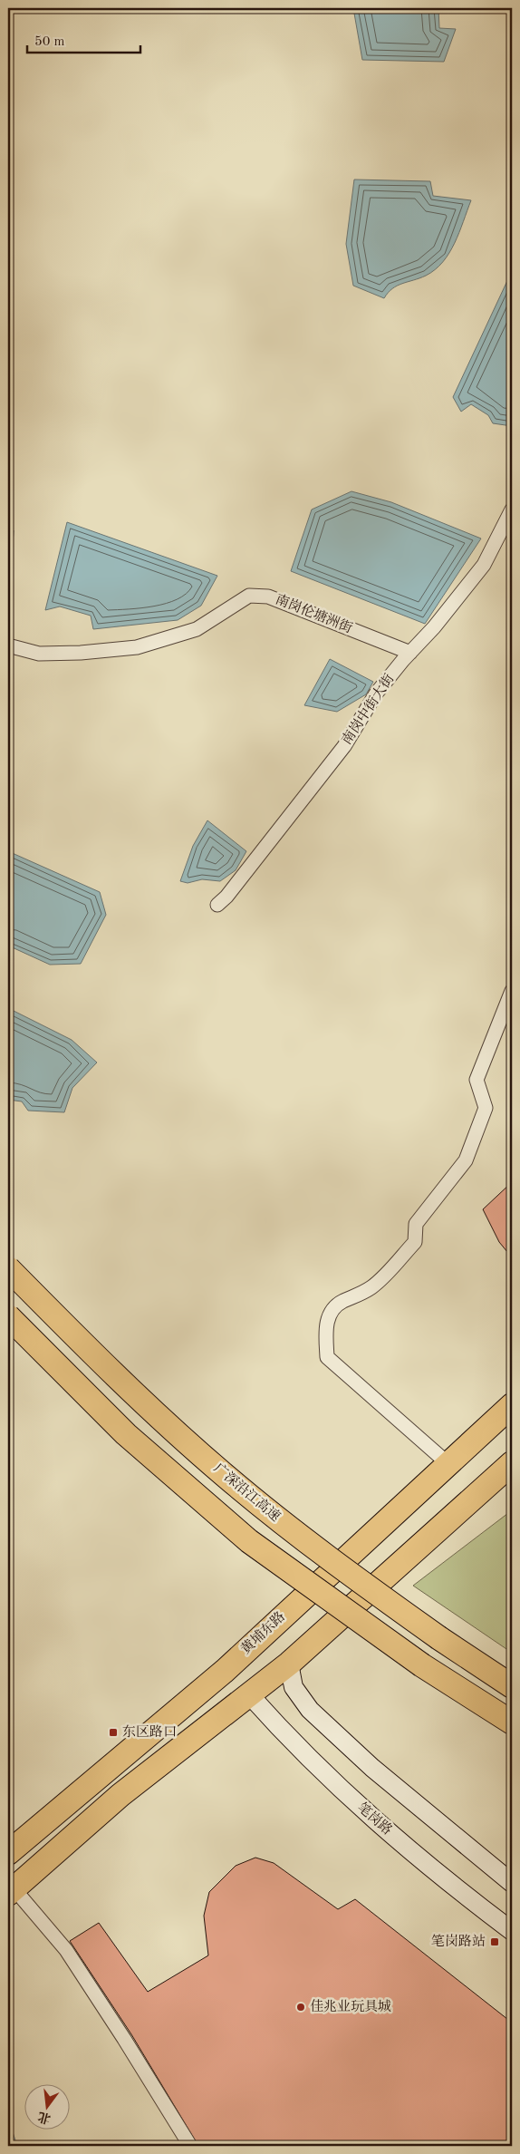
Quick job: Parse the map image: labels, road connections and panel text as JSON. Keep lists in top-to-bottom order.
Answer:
{
  "streets": {
    "highway": ["广深沿江高速", "黄埔东路"],
    "street": ["南岗伦塘洲街", "南岗中街大街", "笔岗路"]
  },
  "crossings": [
    ["南岗伦塘洲街", "南岗中街大街"]
  ],
  "places": {
    "transit": ["东区路口", "笔岗路站"],
    "other": ["佳兆业玩具城"]
  },
  "scale_bar": "50 m",
  "north": "bottom"
}
